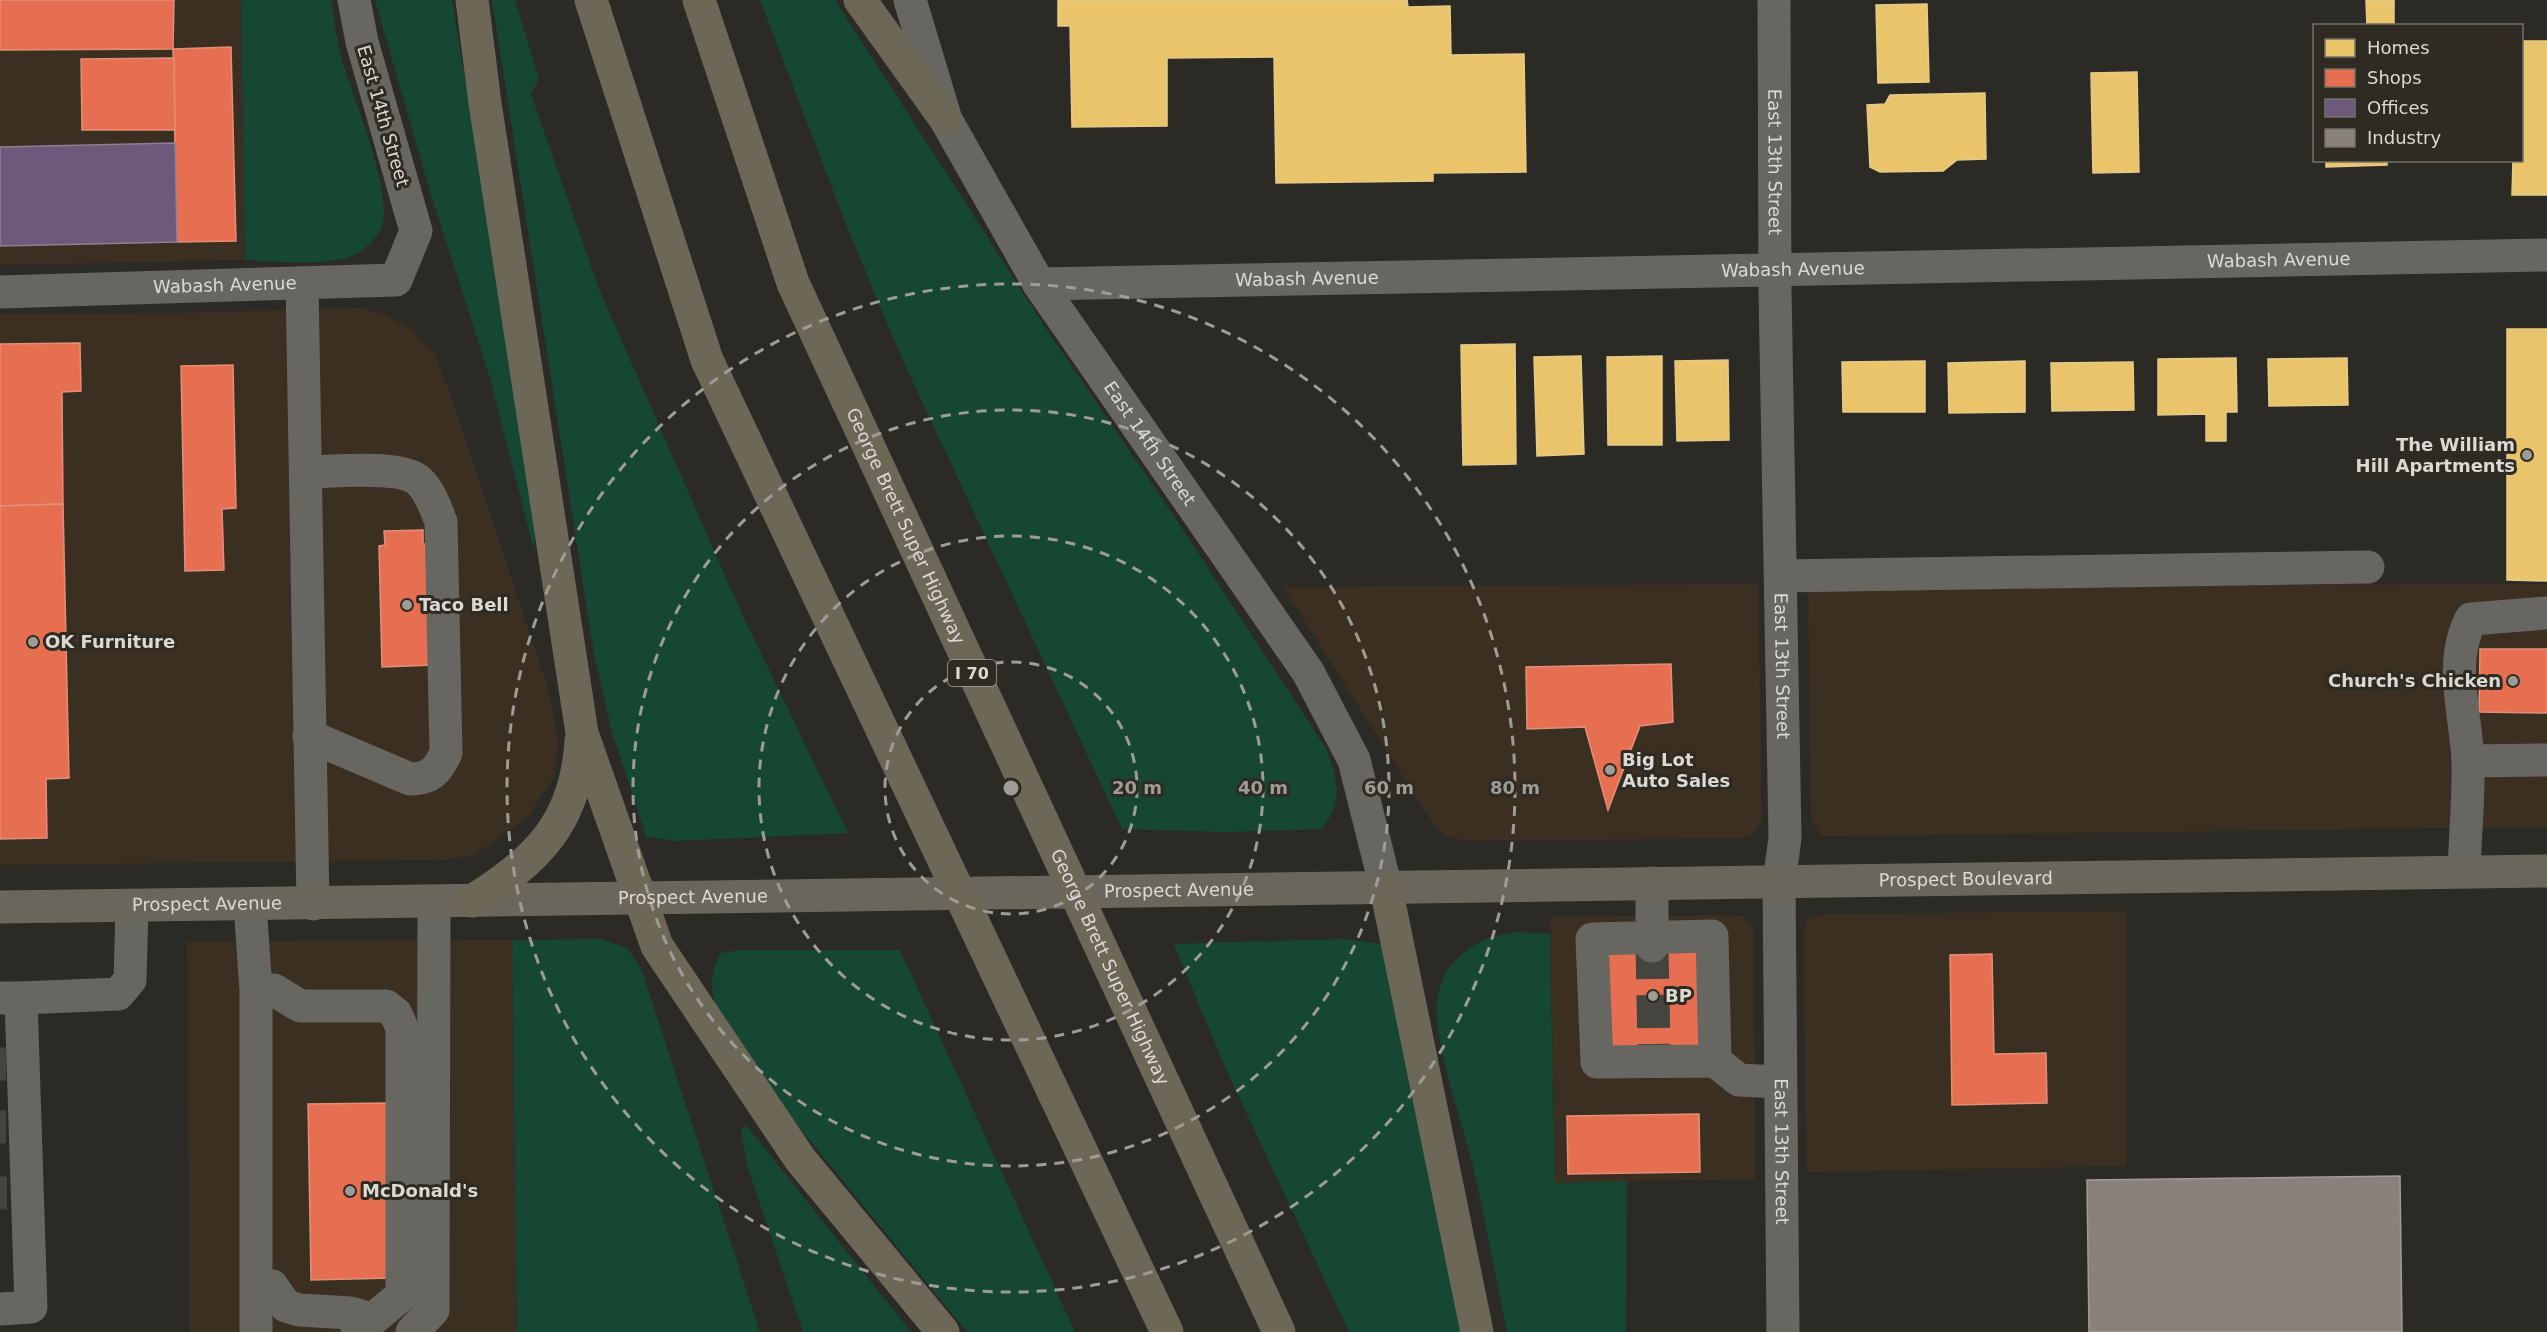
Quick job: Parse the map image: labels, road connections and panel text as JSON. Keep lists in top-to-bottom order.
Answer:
{
  "streets": {
    "highway": ["George Brett Super Highway", "I 70"],
    "main road": ["Prospect Boulevard", "Prospect Avenue"],
    "street": ["East 14th Street", "East 13th Street", "Wabash Avenue"]
  },
  "crossings": [
    ["East 14th Street", "Wabash Avenue"],
    ["East 14th Street", "Prospect Boulevard"],
    ["East 14th Street", "Prospect Avenue"],
    ["East 13th Street", "Wabash Avenue"],
    ["East 13th Street", "Prospect Boulevard"],
    ["Prospect Boulevard", "Prospect Avenue"]
  ],
  "places": [
    "The William Hill Apartments",
    "Taco Bell",
    "OK Furniture",
    "Church's Chicken",
    "Big Lot Auto Sales",
    "BP",
    "McDonald's"
  ],
  "legend": [
    "Homes",
    "Shops",
    "Offices",
    "Industry"
  ],
  "rings": [
    "20 m",
    "40 m",
    "60 m",
    "80 m"
  ]
}
